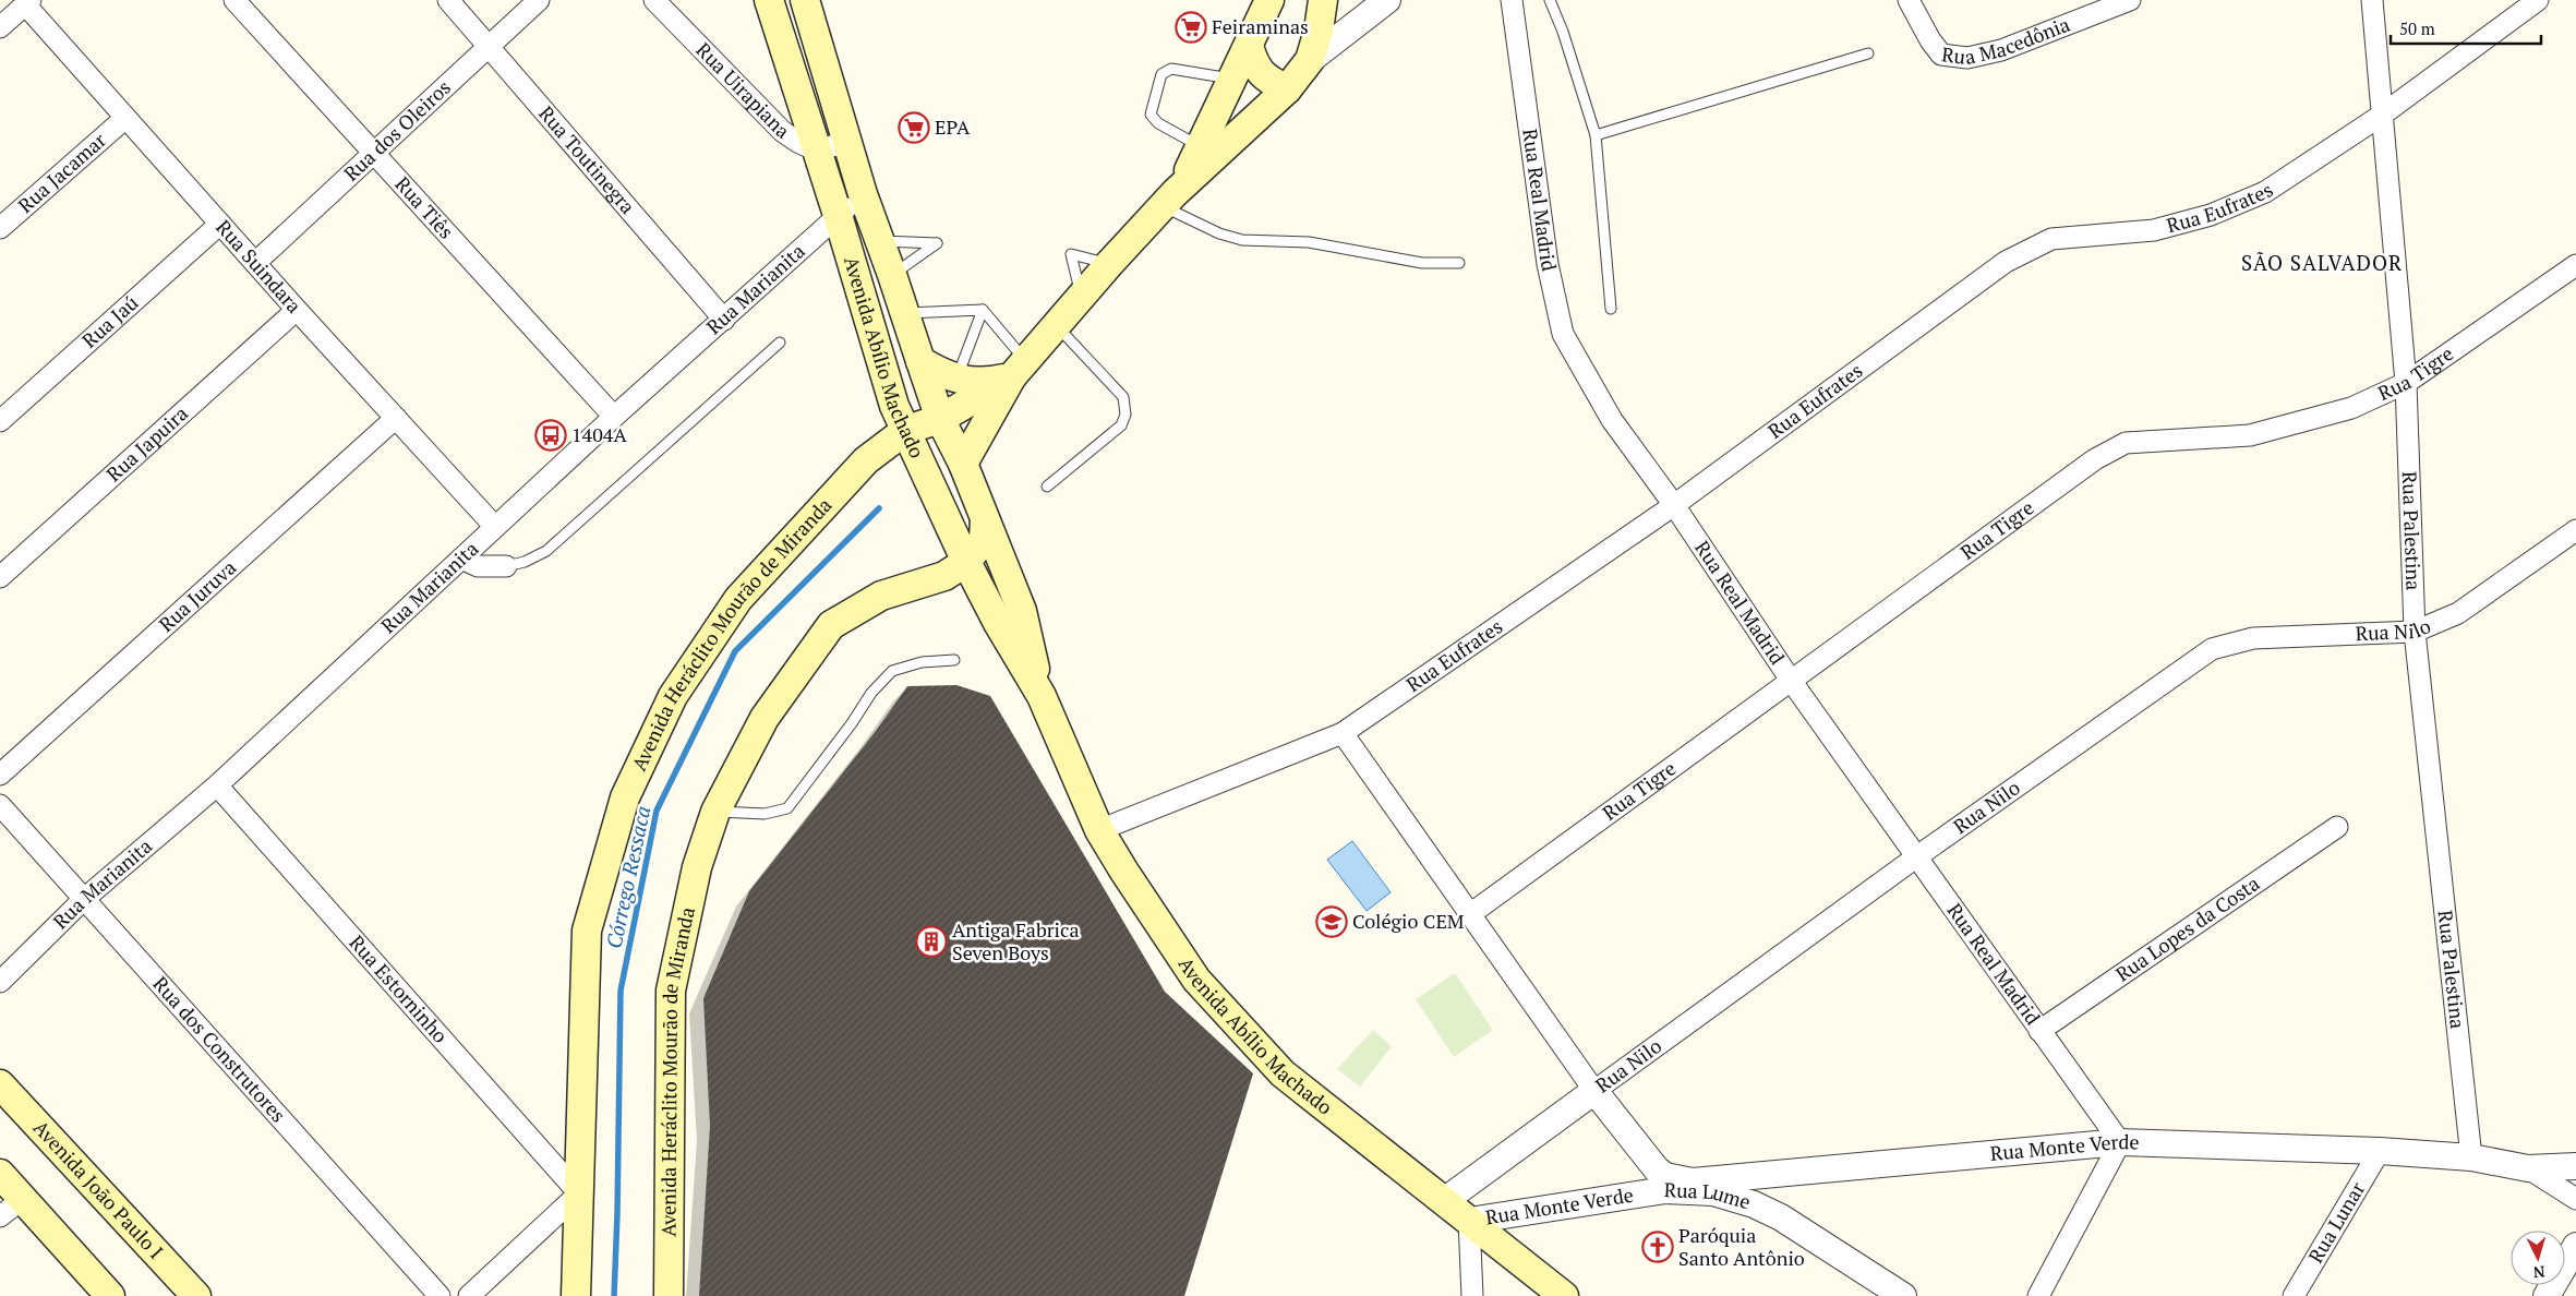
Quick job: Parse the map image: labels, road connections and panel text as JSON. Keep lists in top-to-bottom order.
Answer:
{
  "streets": {
    "main road": ["Avenida Abílio Machado", "Avenida Heráclito Mourão de Miranda", "Avenida João Paulo I"],
    "street": [
      "Rua Macedônia",
      "Rua Uirapiana",
      "Rua dos Oleiros",
      "Rua Toutinegra",
      "Rua Jacamar",
      "Rua Real Madrid",
      "Rua Eufrates",
      "Rua Tiês",
      "Rua Suindara",
      "Rua Marianita",
      "Rua Jaú",
      "Rua Tigre",
      "Rua Japuira",
      "Rua Palestina",
      "Rua Juruva",
      "Rua Nilo",
      "Rua Lopes da Costa",
      "Rua Estorninho",
      "Rua dos Construtores",
      "Rua Monte Verde",
      "Rua Lume",
      "Rua Lunar"
    ]
  },
  "crossings": [
    ["Rua Uirapiana", "Avenida Abílio Machado"],
    ["Rua dos Oleiros", "Rua Toutinegra"],
    ["Rua dos Oleiros", "Rua Tiês"],
    ["Rua dos Oleiros", "Rua Suindara"],
    ["Rua Toutinegra", "Rua Marianita"],
    ["Rua Jacamar", "Rua Suindara"],
    ["Rua Real Madrid", "Rua Eufrates"],
    ["Rua Real Madrid", "Rua Tigre"],
    ["Rua Real Madrid", "Rua Nilo"],
    ["Rua Real Madrid", "Rua Lopes da Costa"],
    ["Rua Real Madrid", "Rua Monte Verde"],
    ["Rua Eufrates", "Avenida Abílio Machado"],
    ["Rua Eufrates", "Rua Palestina"],
    ["Rua Tiês", "Rua Marianita"],
    ["Rua Suindara", "Rua Marianita"],
    ["Rua Suindara", "Rua Jaú"],
    ["Rua Suindara", "Rua Japuira"],
    ["Rua Suindara", "Rua Juruva"],
    ["Rua Marianita", "Avenida Abílio Machado"],
    ["Rua Marianita", "Rua Estorninho"],
    ["Rua Marianita", "Rua dos Construtores"],
    ["Avenida Abílio Machado", "Rua Nilo"],
    ["Avenida Abílio Machado", "Avenida Heráclito Mourão de Miranda"],
    ["Avenida Abílio Machado", "Rua Monte Verde"],
    ["Rua Tigre", "Rua Palestina"],
    ["Rua Palestina", "Rua Nilo"],
    ["Rua Palestina", "Rua Monte Verde"],
    ["Rua Nilo", "Rua Monte Verde"],
    ["Avenida Heráclito Mourão de Miranda", "Rua Estorninho"],
    ["Rua Monte Verde", "Rua Lume"],
    ["Rua Monte Verde", "Rua Lunar"]
  ],
  "districts": ["SÃO SALVADOR"],
  "water": ["Córrego Ressaca"],
  "places": {
    "supermarket": ["Feiraminas", "EPA"],
    "bus stop": ["1404A"],
    "school or university": ["Colégio CEM"],
    "building": ["Antiga Fabrica Seven Boys"],
    "church": ["Paróquia Santo Antônio"]
  },
  "scale_bar": "50 m",
  "north": "bottom"
}
